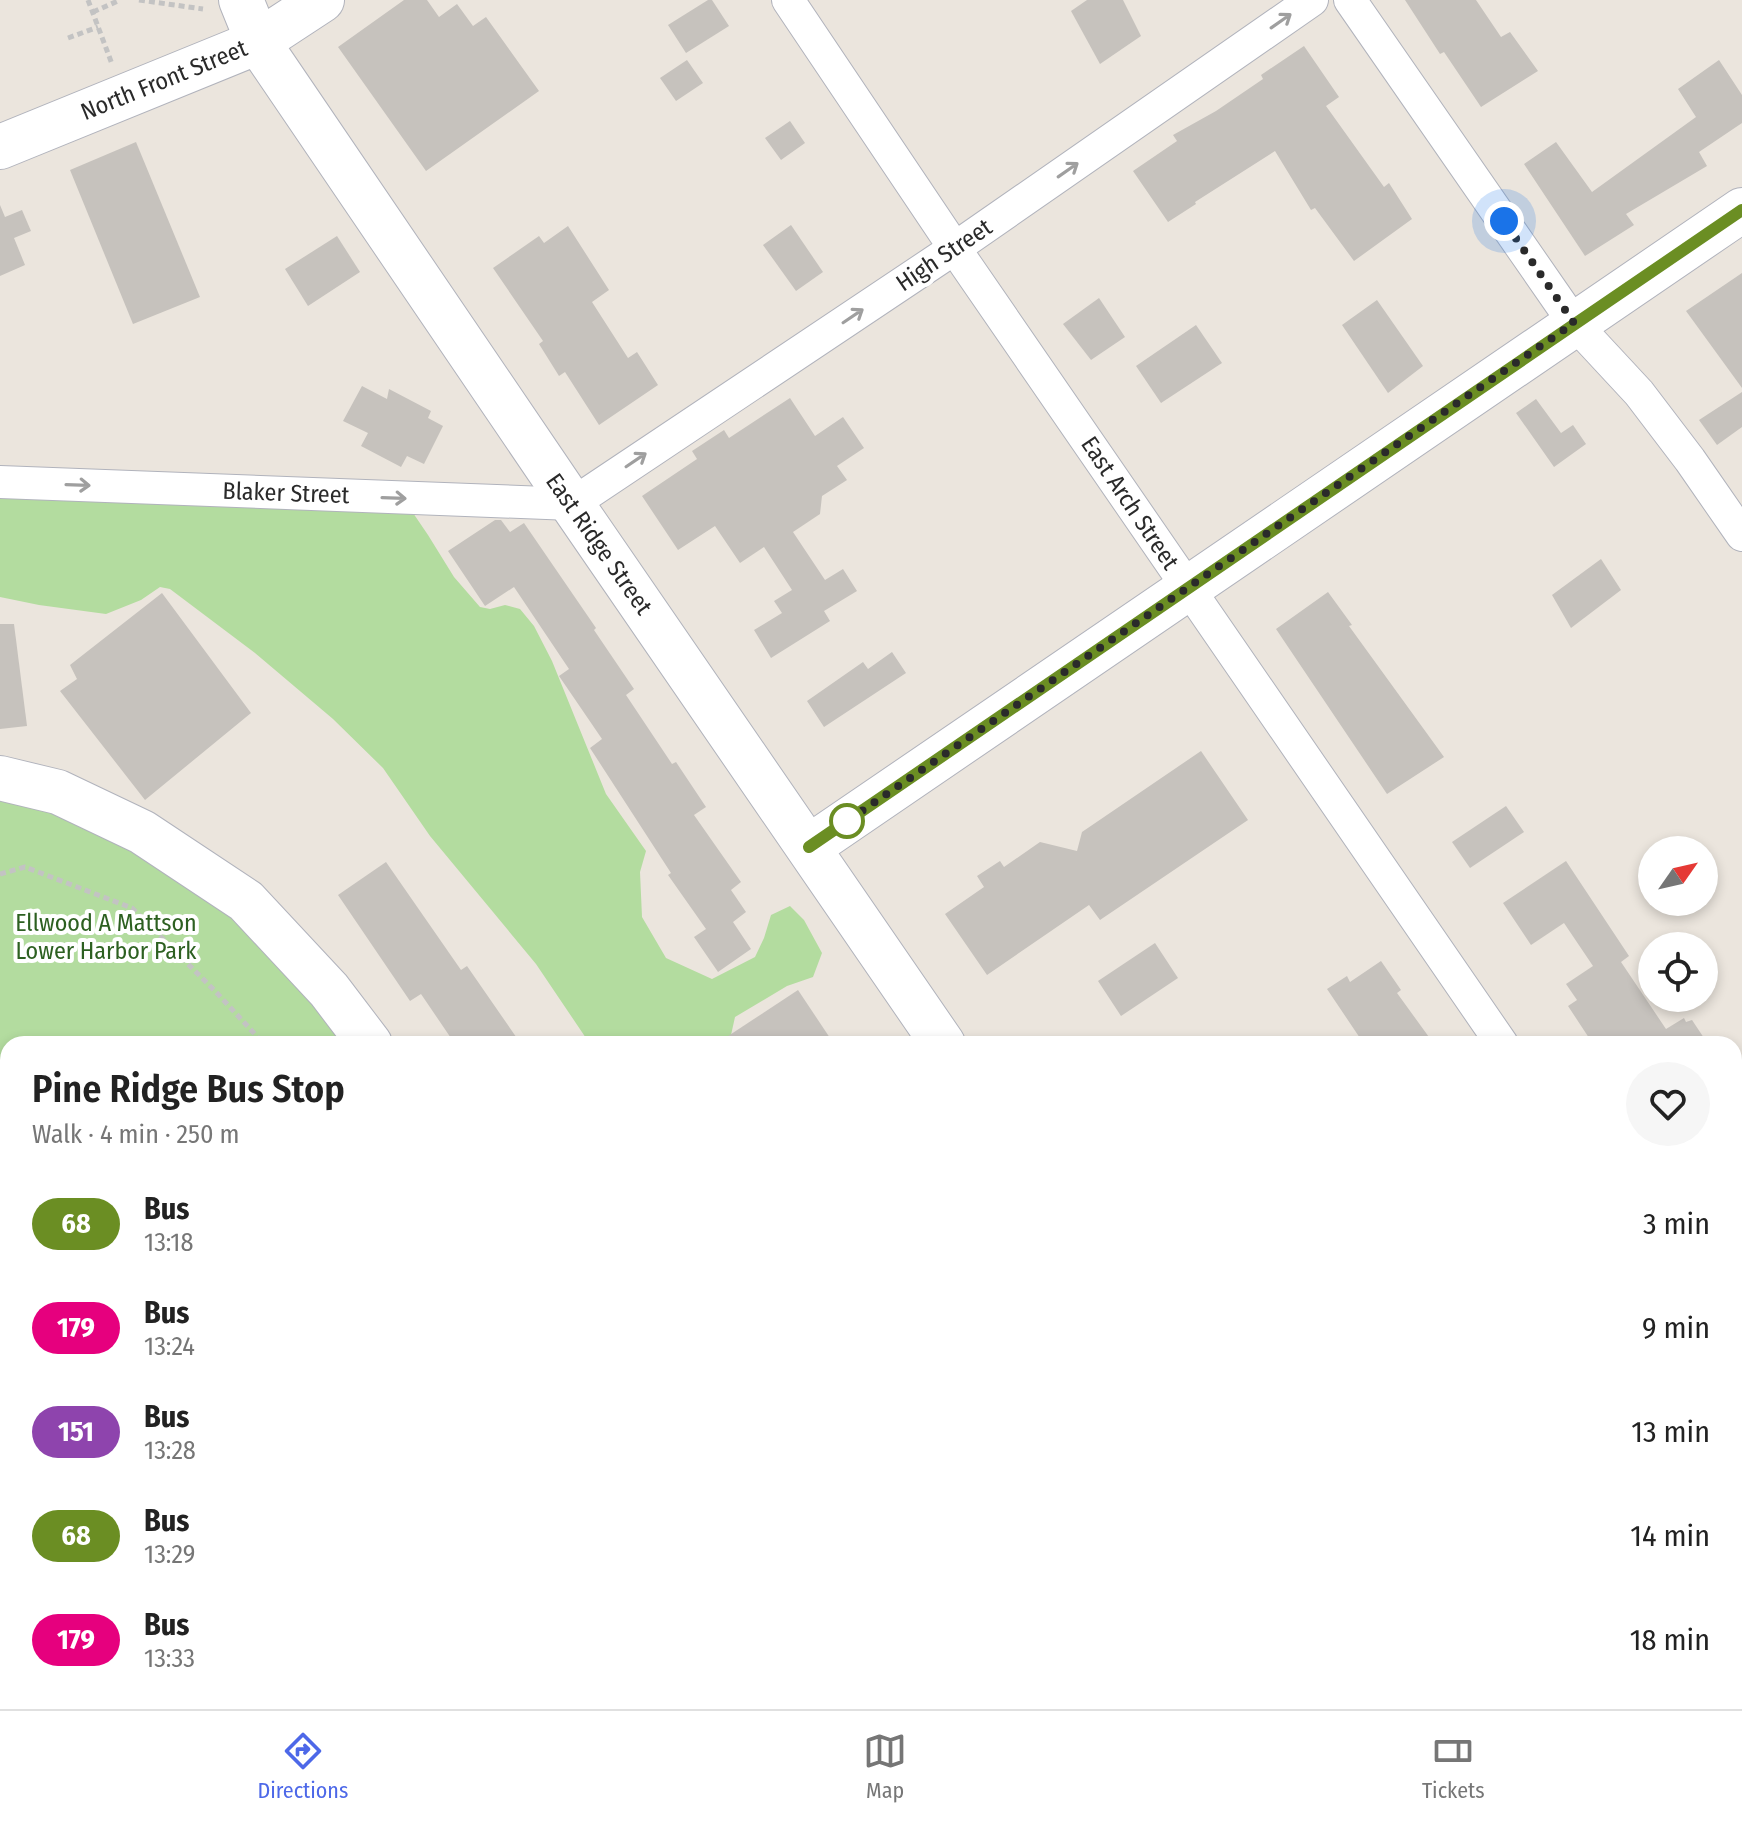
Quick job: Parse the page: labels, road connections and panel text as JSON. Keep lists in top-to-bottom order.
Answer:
{
  "streets": {
    "street": [
      "North Front Street",
      "High Street",
      "Blaker Street",
      "East Arch Street",
      "East Ridge Street"
    ]
  },
  "crossings": [
    ["North Front Street", "East Ridge Street"],
    ["High Street", "Blaker Street"],
    ["High Street", "East Arch Street"],
    ["High Street", "East Ridge Street"],
    ["Blaker Street", "East Ridge Street"]
  ],
  "one_way": ["High Street", "Blaker Street"],
  "parks": ["Ellwood A Mattson Lower Harbor Park"],
  "lines": ["bus line 68"],
  "north": "top right",
  "page": {
    "heading": ["Pine Ridge Bus Stop", "Walk · 4 min · 250 m"],
    "list": [
      {
        "mark": "68",
        "name": "Bus",
        "note": "13:18",
        "value": "3 min"
      },
      {
        "mark": "179",
        "name": "Bus",
        "note": "13:24",
        "value": "9 min"
      },
      {
        "mark": "151",
        "name": "Bus",
        "note": "13:28",
        "value": "13 min"
      },
      {
        "mark": "68",
        "name": "Bus",
        "note": "13:29",
        "value": "14 min"
      },
      {
        "mark": "179",
        "name": "Bus",
        "note": "13:33",
        "value": "18 min"
      }
    ],
    "tabs": ["Directions", "Map", "Tickets"]
  }
}
